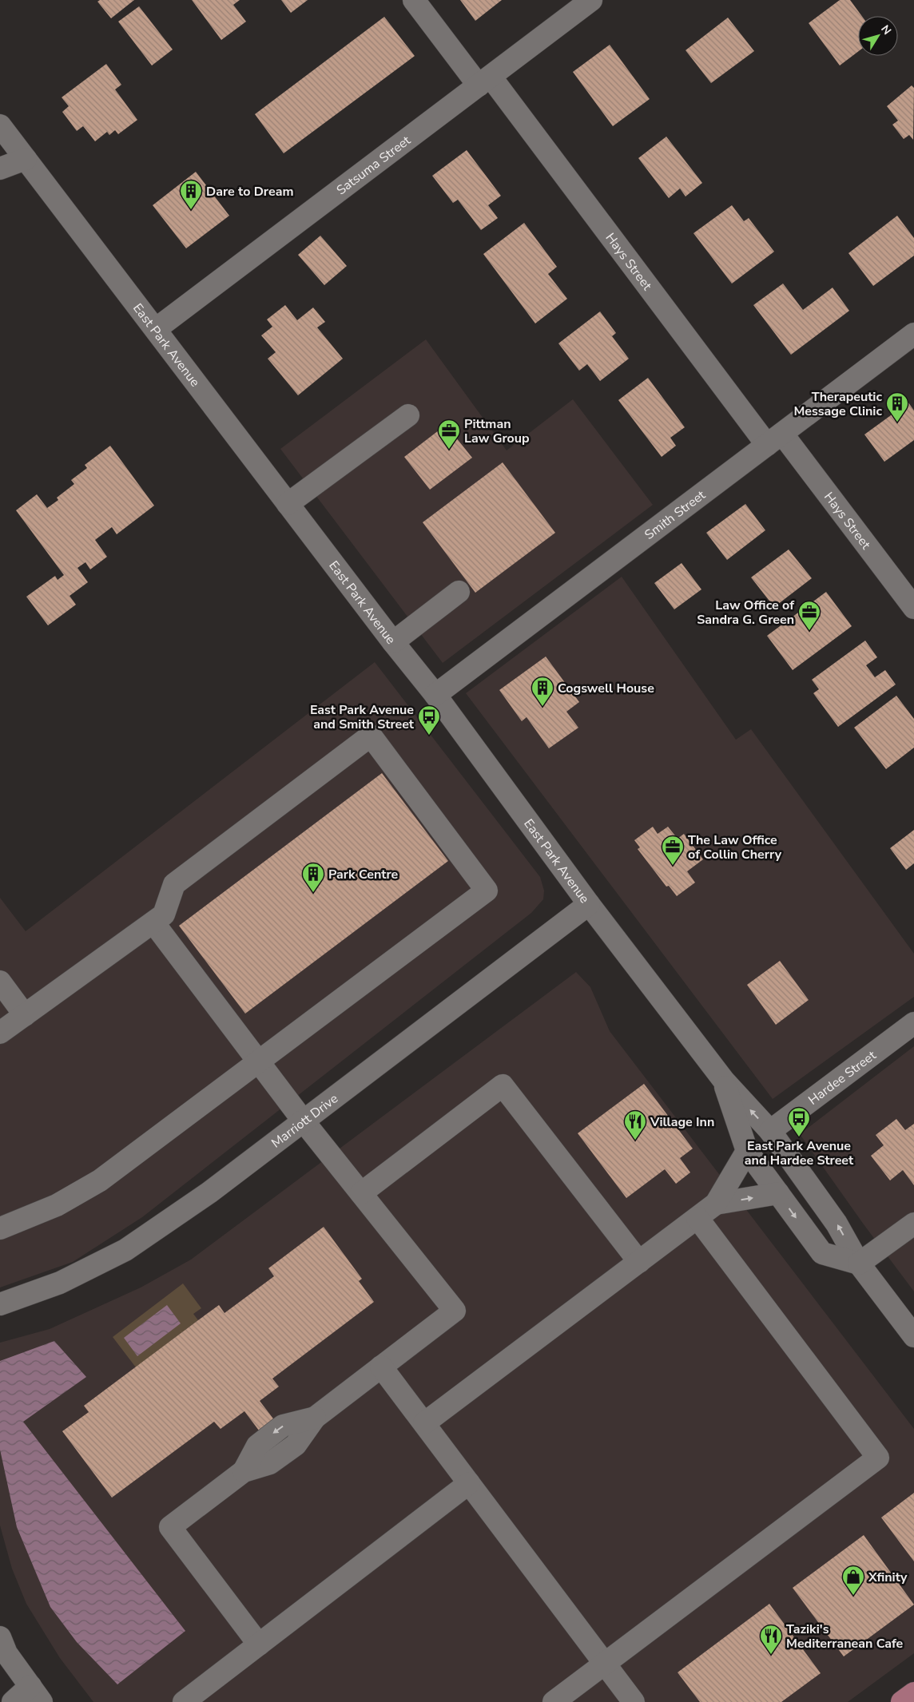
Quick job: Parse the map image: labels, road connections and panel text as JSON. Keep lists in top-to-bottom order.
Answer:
{
  "streets": {
    "street": [
      "Satsuma Street",
      "Hays Street",
      "East Park Avenue",
      "Smith Street",
      "Hardee Street",
      "Marriott Drive"
    ]
  },
  "crossings": [
    ["Satsuma Street", "Hays Street"],
    ["Satsuma Street", "East Park Avenue"],
    ["Hays Street", "Smith Street"],
    ["East Park Avenue", "Smith Street"],
    ["East Park Avenue", "Hardee Street"],
    ["East Park Avenue", "Marriott Drive"]
  ],
  "places": {
    "building": [
      "Dare to Dream",
      "Therapeutic Message Clinic",
      "Cogswell House",
      "Park Centre"
    ],
    "office": ["Pittman Law Group", "Law Office of Sandra G. Green", "The Law Office of Collin Cherry"],
    "bus stop": ["East Park Avenue and Smith Street", "East Park Avenue and Hardee Street"],
    "restaurant": ["Village Inn", "Taziki's Mediterranean Cafe"],
    "shop": ["Xfinity"]
  },
  "north": "top right"
}
